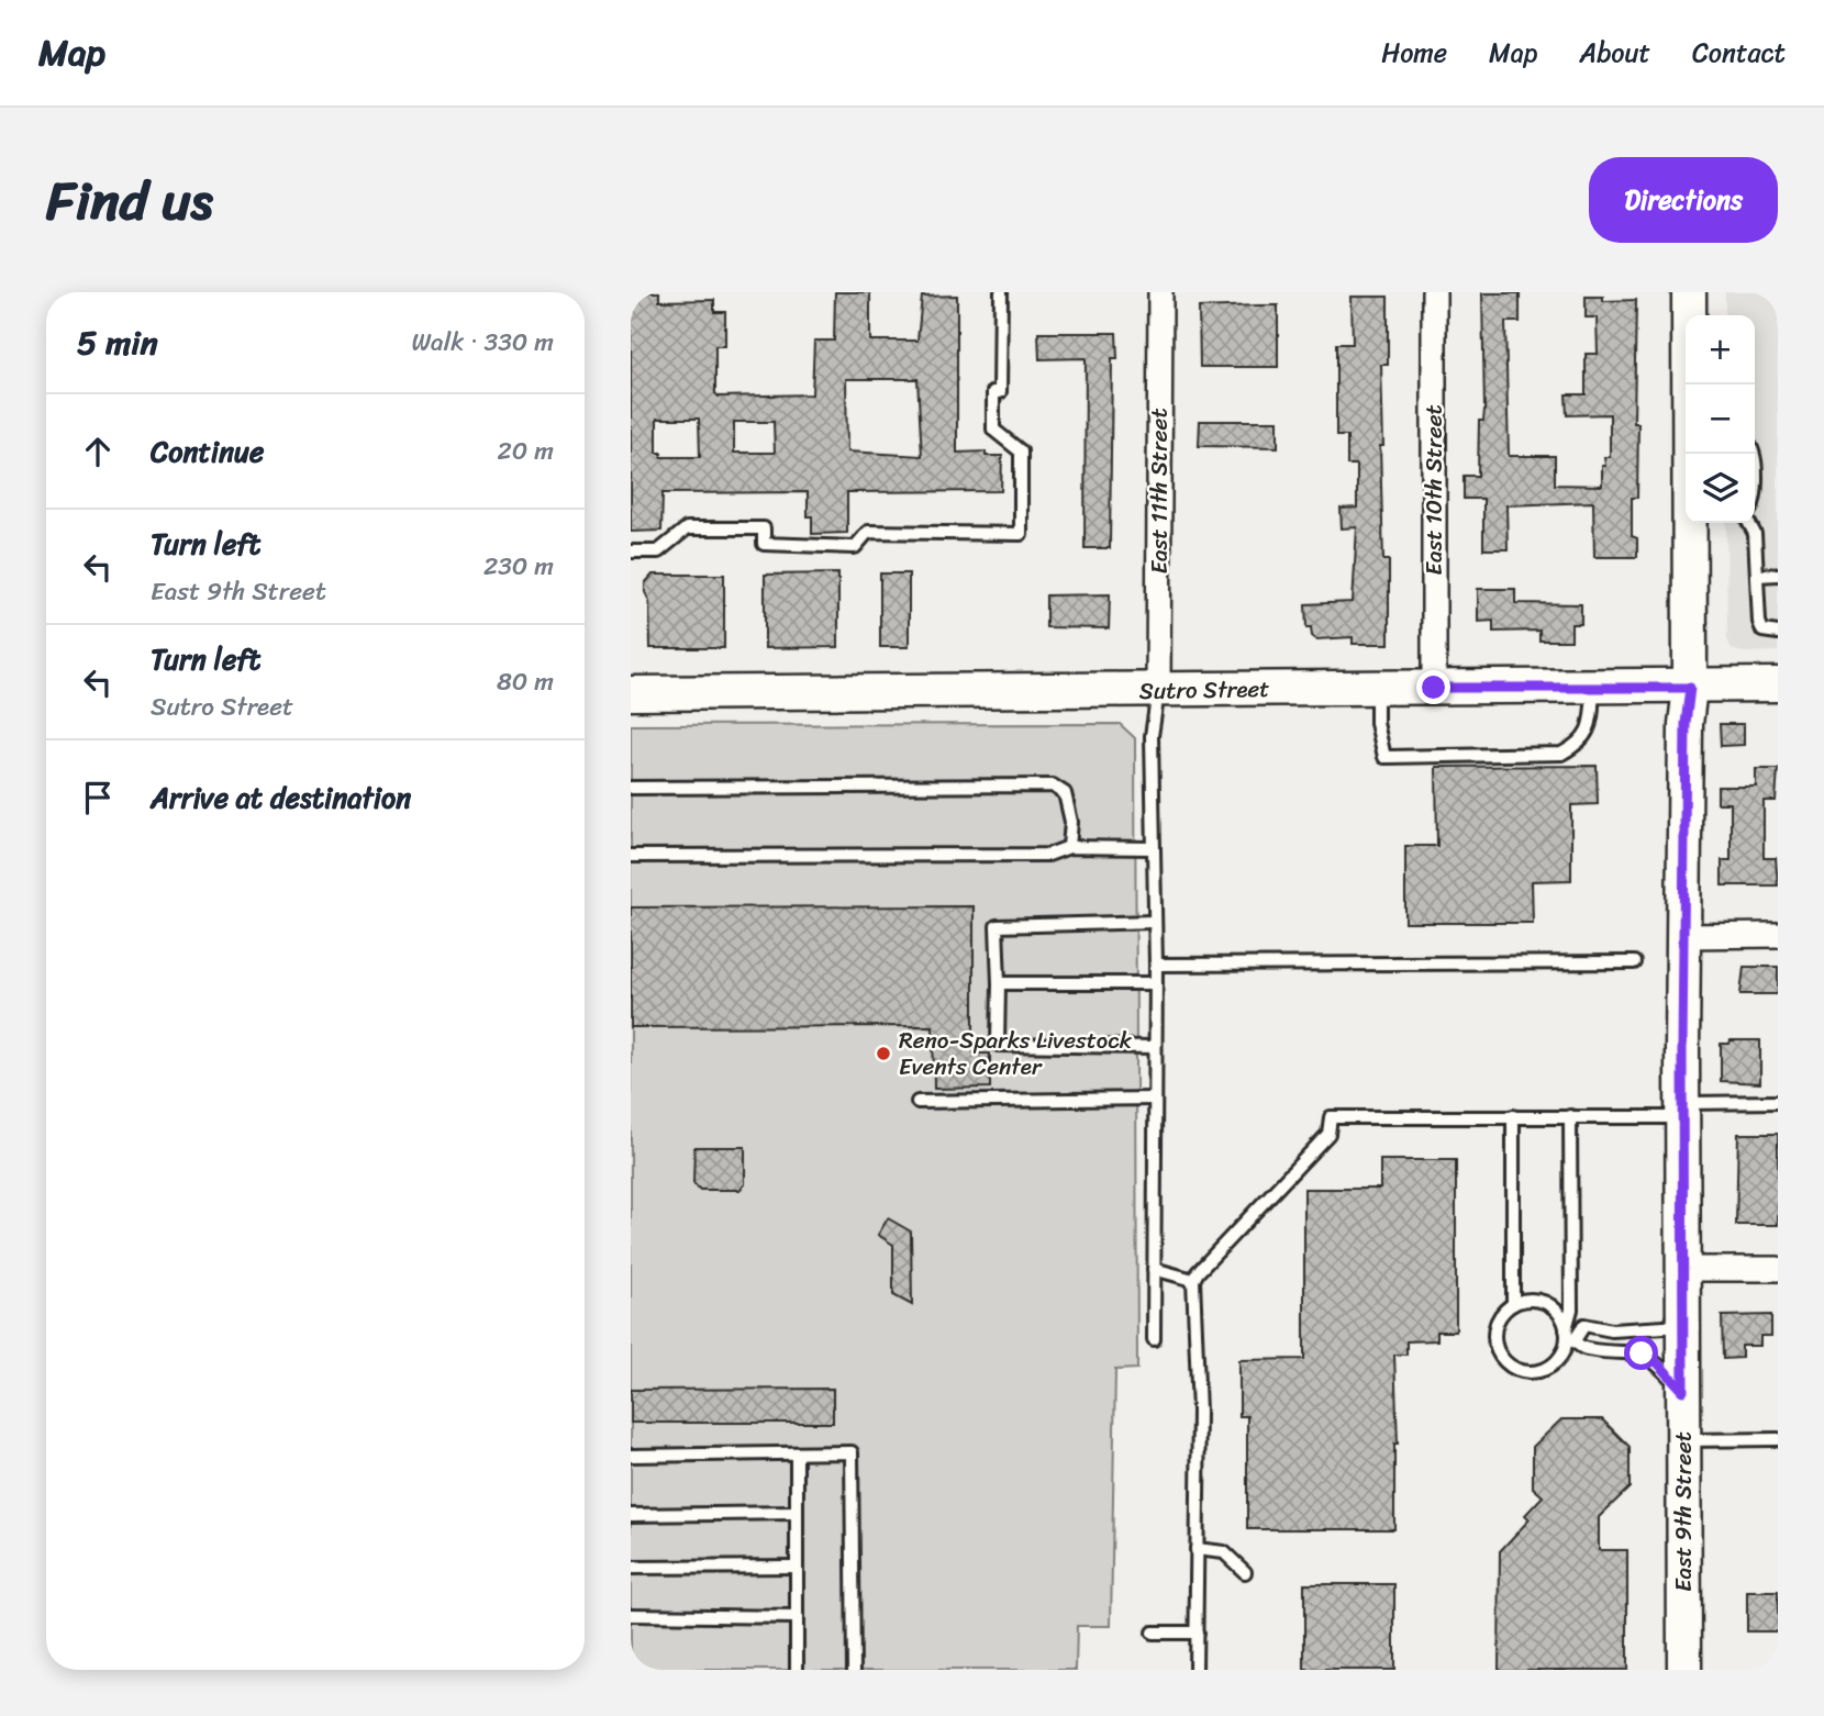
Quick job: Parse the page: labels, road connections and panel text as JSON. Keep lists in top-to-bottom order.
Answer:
{
  "streets": {
    "street": [
      "East 10th Street",
      "East 11th Street",
      "Sutro Street",
      "East 9th Street"
    ]
  },
  "crossings": [
    ["East 10th Street", "Sutro Street"],
    ["East 11th Street", "Sutro Street"],
    ["Sutro Street", "East 9th Street"]
  ],
  "places": ["Reno-Sparks Livestock Events Center"],
  "page": {
    "header": "Map",
    "nav": [
      "Home",
      "Map",
      "About",
      "Contact"
    ],
    "title": "Find us",
    "buttons": "Directions",
    "heading": ["5 min", "Walk · 330 m"],
    "map_buttons": ["+", "−"],
    "list": [
      ["Continue", "20 m"],
      ["Turn left", "East 9th Street", "230 m"],
      ["Turn left", "Sutro Street", "80 m"],
      "Arrive at destination"
    ]
  }
}
